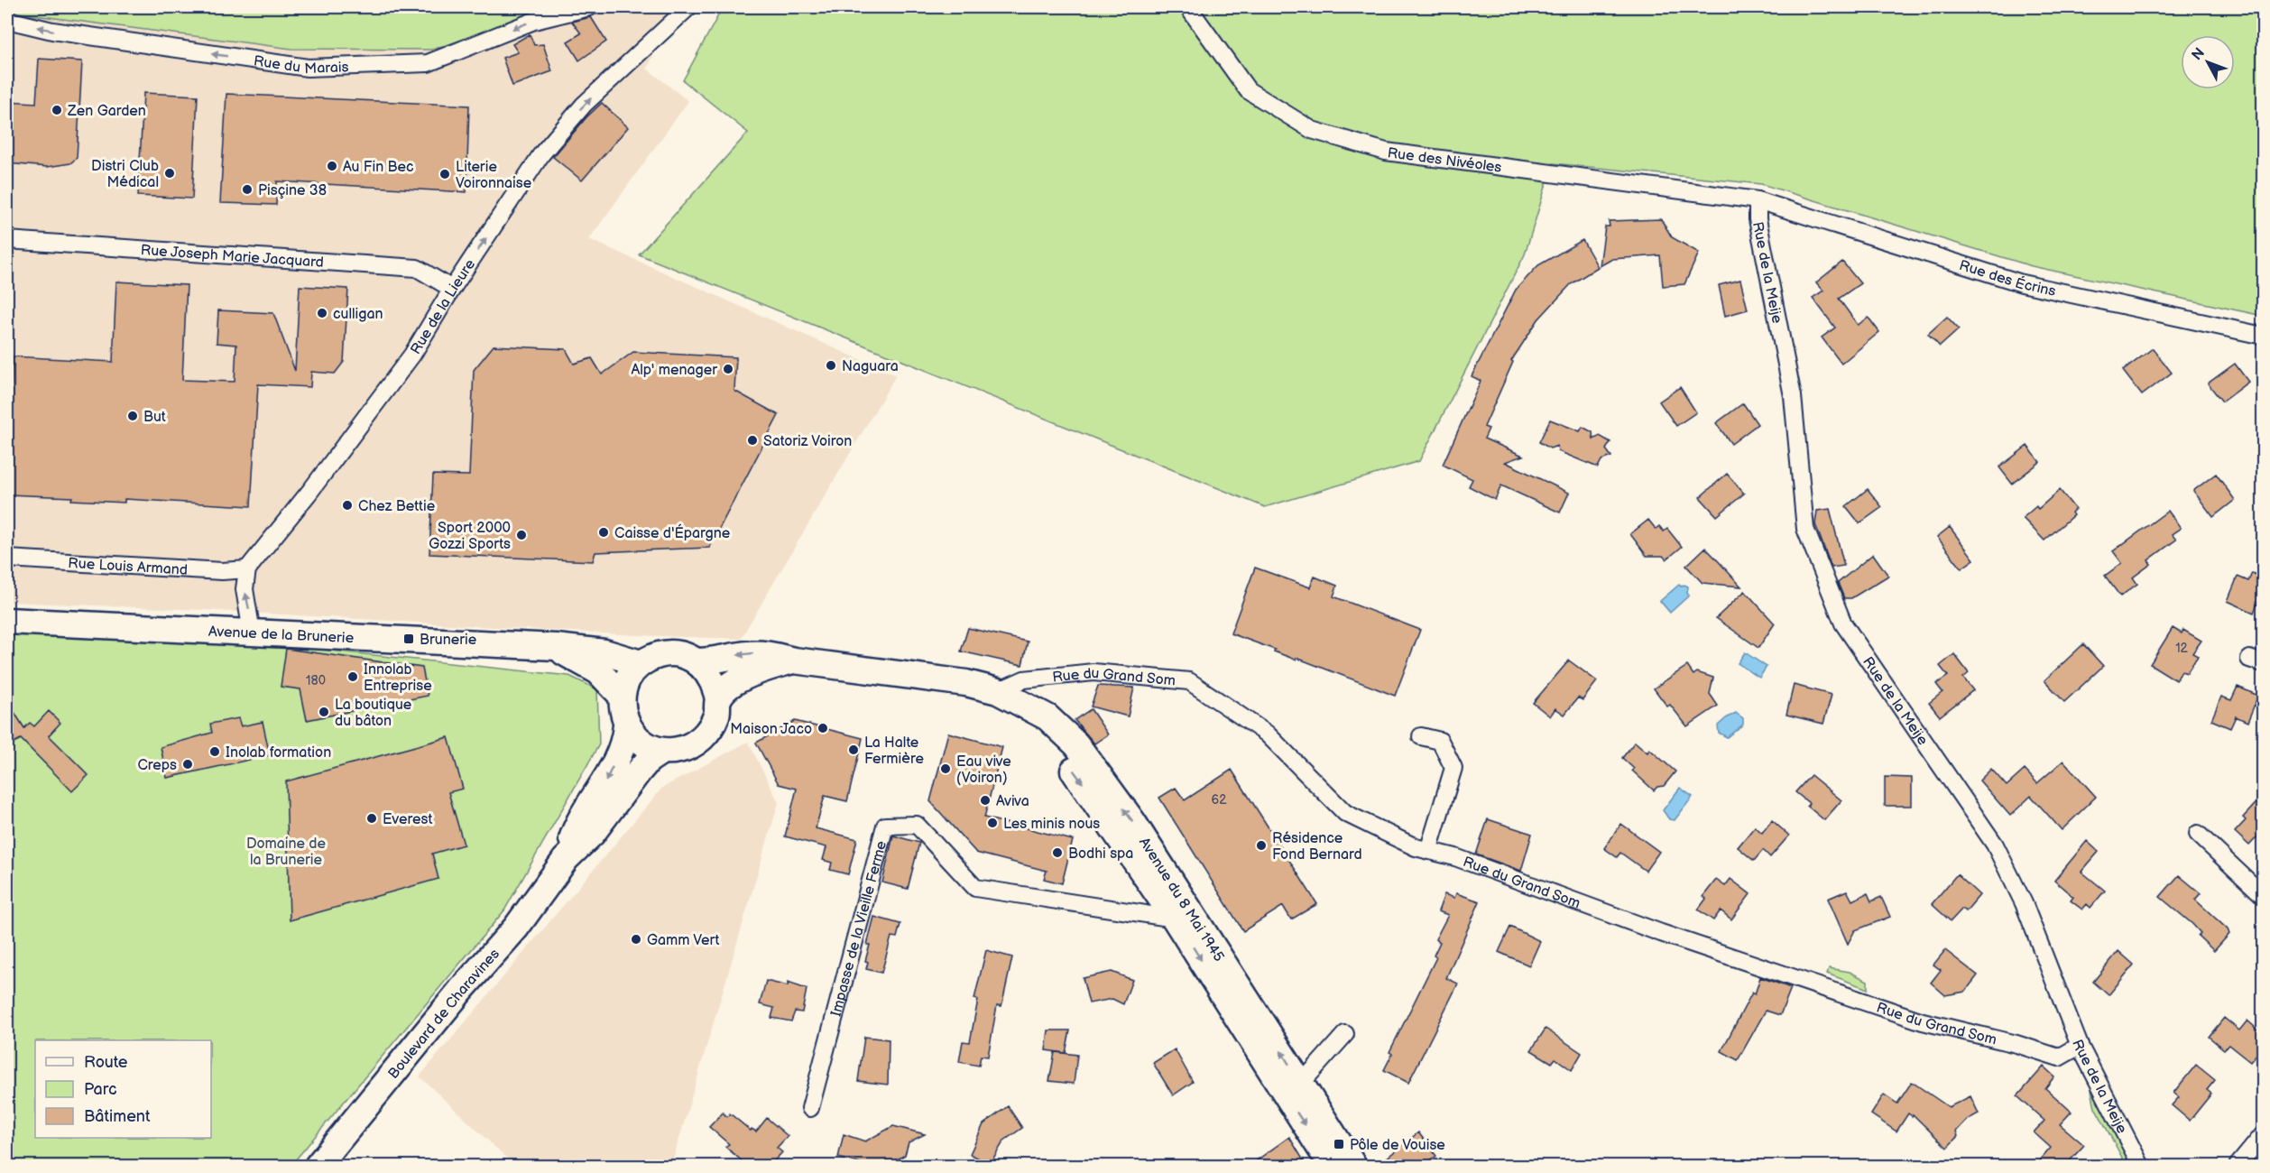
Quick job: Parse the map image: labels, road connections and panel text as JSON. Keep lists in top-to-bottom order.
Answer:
{
  "streets": {
    "main road": ["Avenue de la Brunerie", "Avenue du 8 Mai 1945", "Boulevard de Charavines"],
    "street": [
      "Rue du Marais",
      "Rue des Nivéoles",
      "Rue Joseph Marie Jacquard",
      "Rue de la Meije",
      "Rue des Écrins",
      "Rue de la Lieure",
      "Rue Louis Armand",
      "Rue du Grand Som",
      "Impasse de la Vieille Ferme"
    ]
  },
  "crossings": [
    ["Rue des Nivéoles", "Rue de la Meije"],
    ["Rue des Nivéoles", "Rue des Écrins"],
    ["Rue Joseph Marie Jacquard", "Rue de la Lieure"],
    ["Rue de la Meije", "Rue des Écrins"],
    ["Rue de la Meije", "Rue du Grand Som"],
    ["Rue de la Lieure", "Rue Louis Armand"],
    ["Avenue de la Brunerie", "Boulevard de Charavines"],
    ["Rue du Grand Som", "Avenue du 8 Mai 1945"],
    ["Avenue du 8 Mai 1945", "Impasse de la Vieille Ferme"]
  ],
  "one_way": ["Rue du Marais", "Rue de la Lieure"],
  "parks": ["Domaine de la Brunerie"],
  "places": {
    "other": [
      "Zen Garden",
      "Au Fin Bec",
      "Distri Club Médical",
      "Literie Voironnaise",
      "Pisçine 38",
      "culligan",
      "Naguara",
      "Alp' menager",
      "But",
      "Satoriz Voiron",
      "Chez Bettie",
      "Caisse d'Épargne",
      "Sport 2000 Gozzi Sports",
      "Innolab Entreprise",
      "La boutique du bâton",
      "Maison Jaco",
      "La Halte Fermière",
      "Inolab formation",
      "Creps",
      "Eau vive (Voiron)",
      "Aviva",
      "Everest",
      "Les minis nous",
      "Résidence Fond Bernard",
      "Bodhi spa",
      "Gamm Vert"
    ],
    "transit": ["Brunerie", "Pôle de Vouise"]
  },
  "house_numbers": ["12", "180", "62"],
  "legend": ["Route", "Parc", "Bâtiment"],
  "north": "top left"
}
